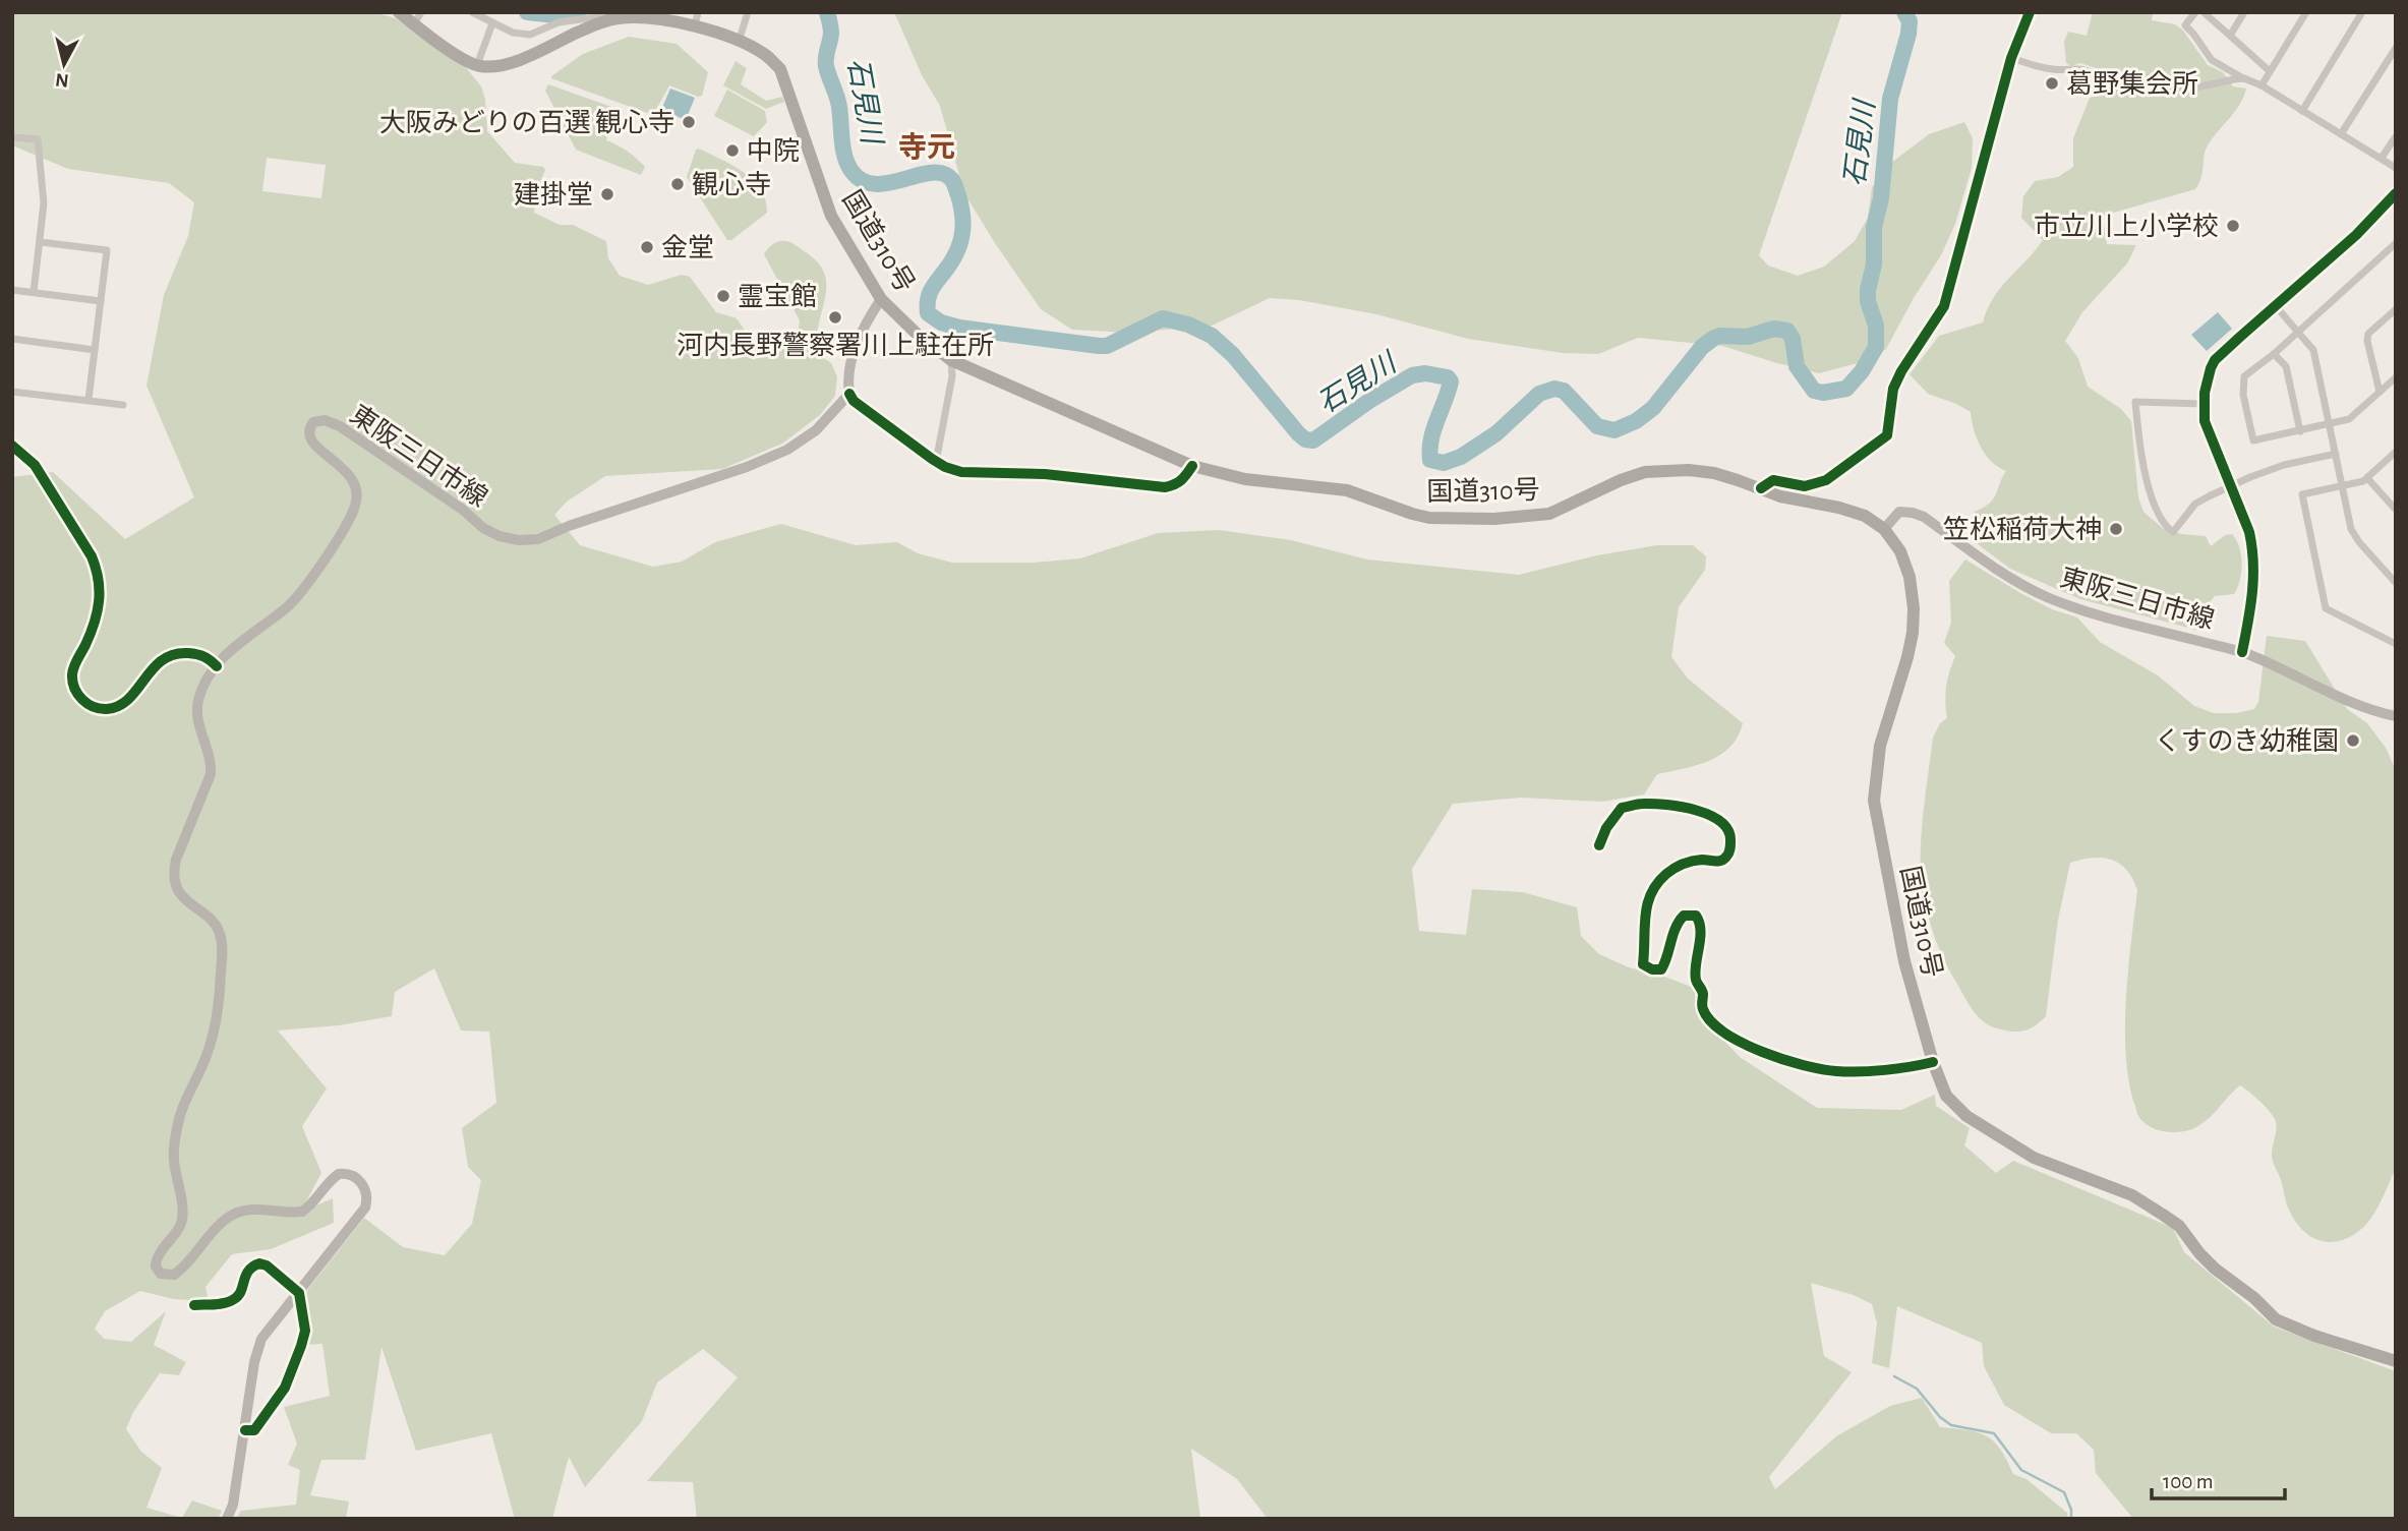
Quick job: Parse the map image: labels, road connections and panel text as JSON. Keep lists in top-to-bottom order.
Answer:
{
  "streets": {
    "highway": ["国道310号"],
    "main road": ["東阪三日市線"]
  },
  "crossings": [
    ["国道310号", "東阪三日市線"]
  ],
  "districts": ["寺元"],
  "water": ["石見川"],
  "places": [
    "葛野集会所",
    "大阪みどりの百選 観心寺",
    "中院",
    "観心寺",
    "建掛堂",
    "市立川上小学校",
    "金堂",
    "霊宝館",
    "河内長野警察署川上駐在所",
    "笠松稲荷大神",
    "くすのき幼稚園"
  ],
  "scale_bar": "100 m",
  "north": "bottom"
}
